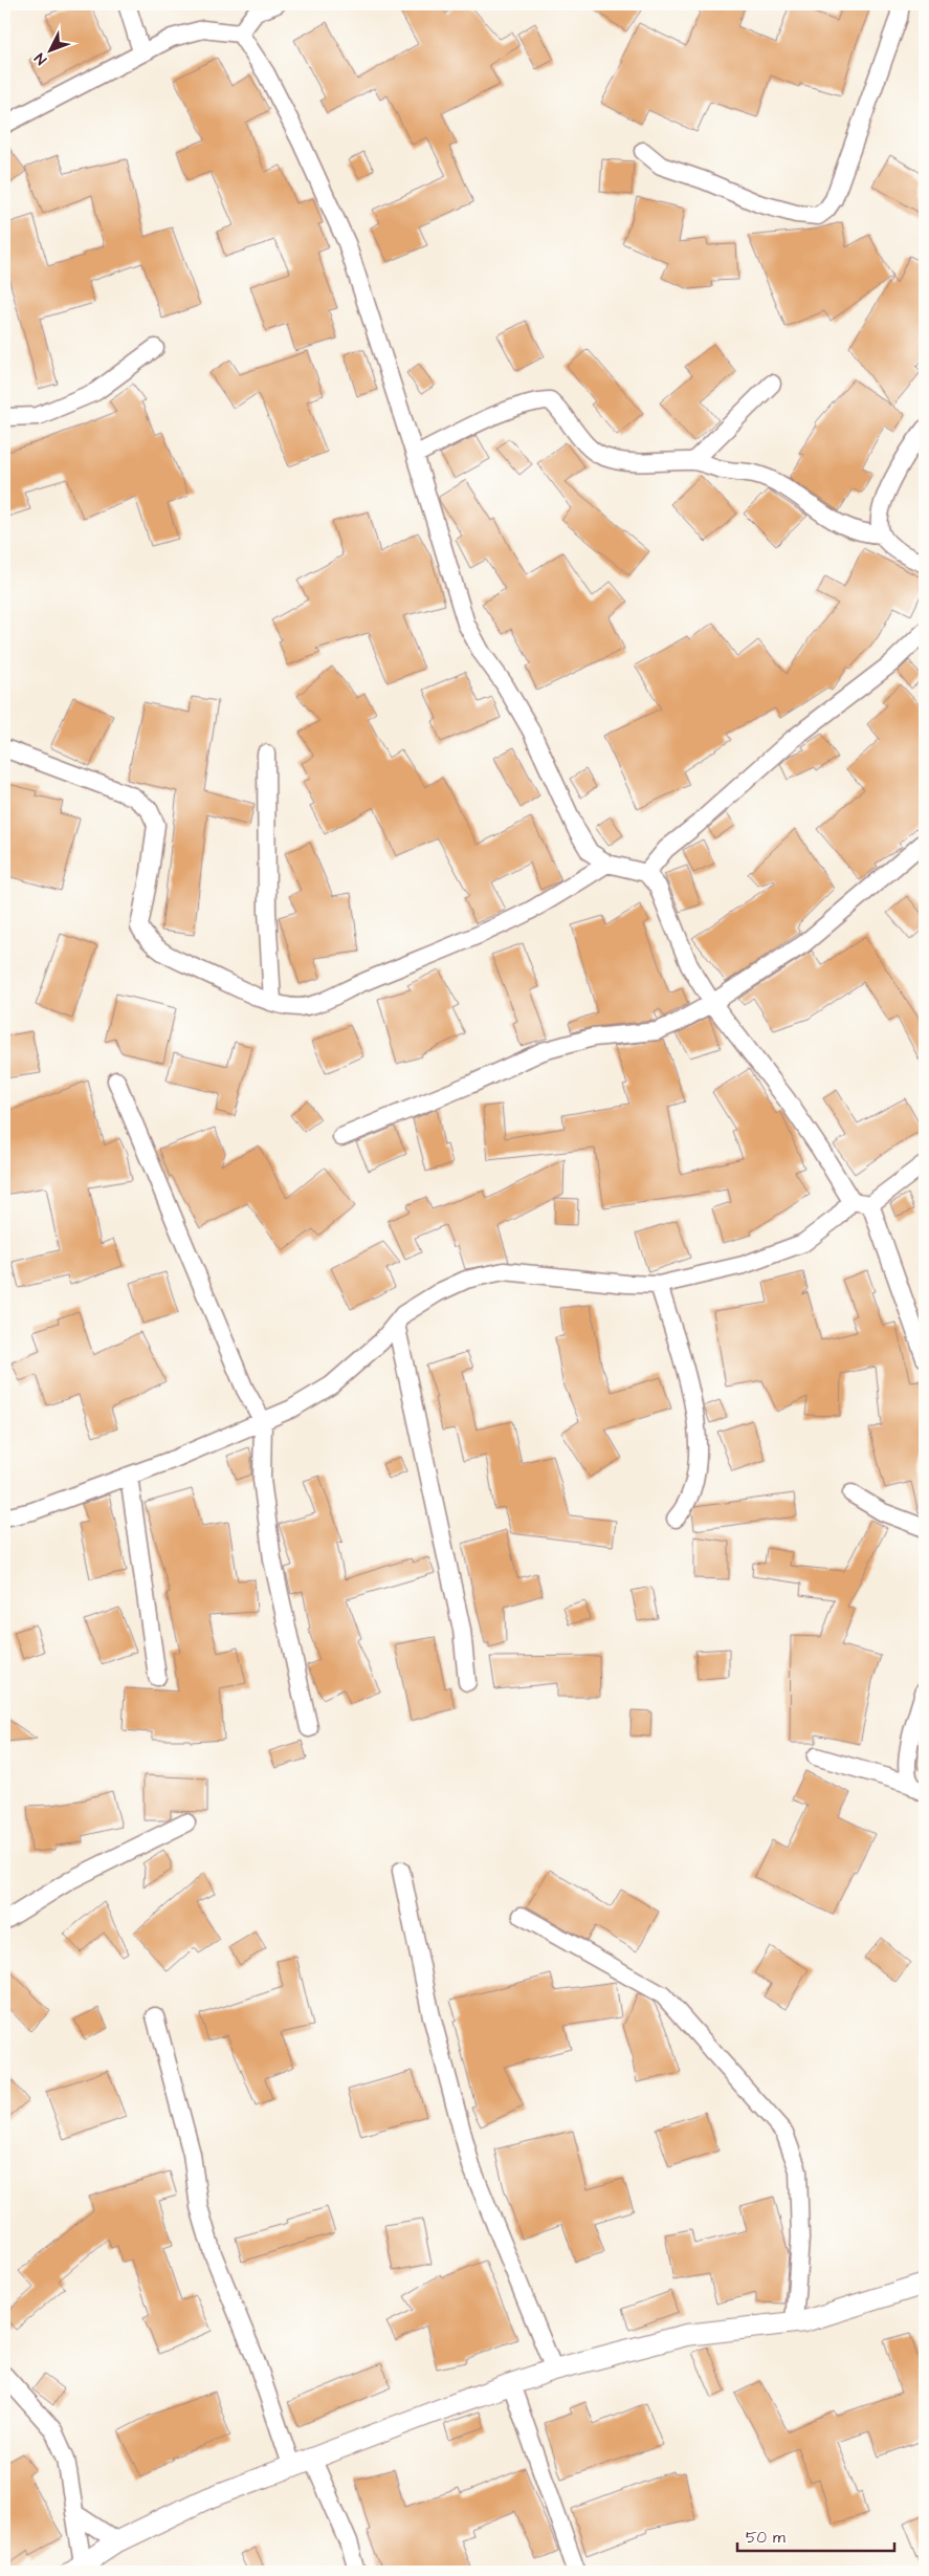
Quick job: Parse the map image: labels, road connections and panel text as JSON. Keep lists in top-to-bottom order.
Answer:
{
  "scale_bar": "50 m",
  "north": "bottom left"
}
